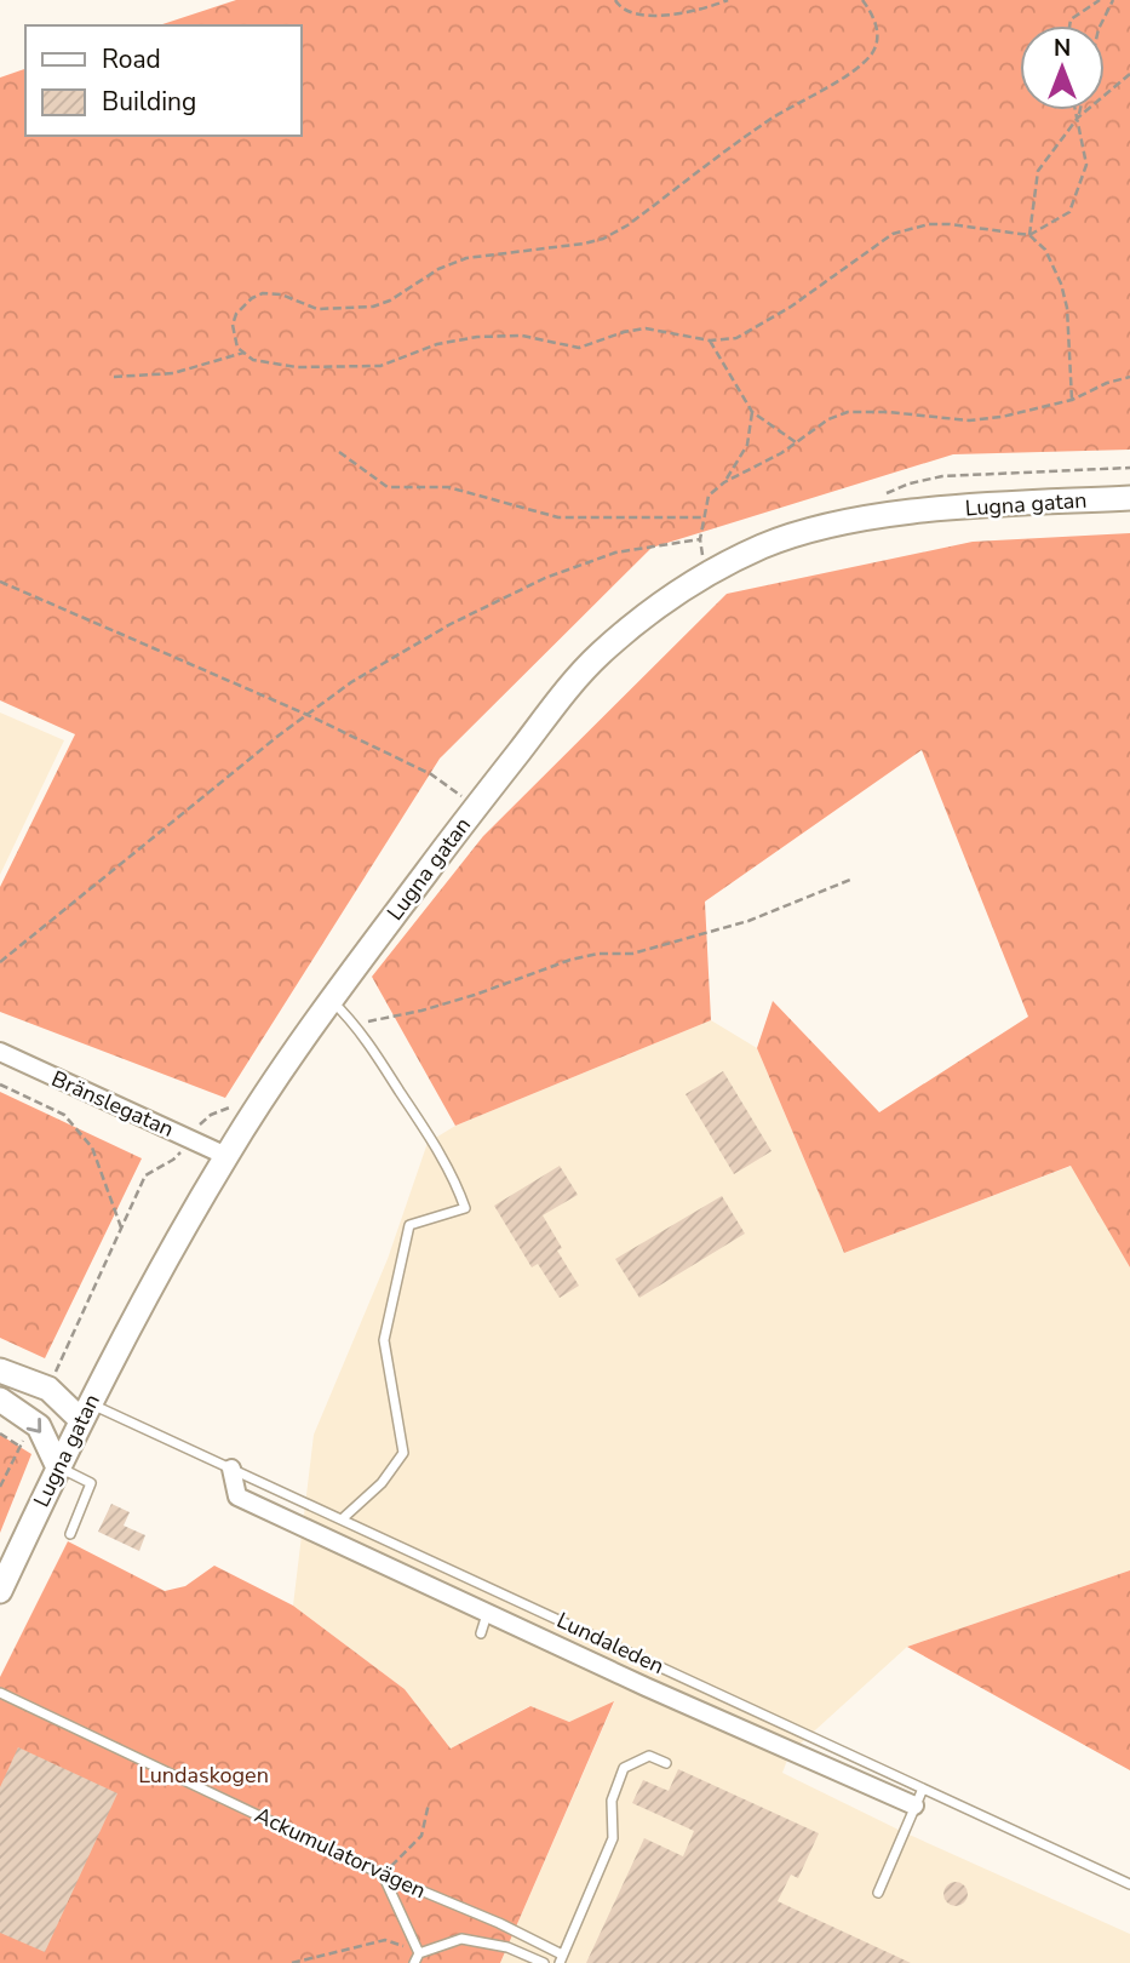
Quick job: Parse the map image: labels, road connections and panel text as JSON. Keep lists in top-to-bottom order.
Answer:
{
  "streets": {
    "main road": ["Lugna gatan", "Lundaleden"],
    "street": ["Bränslegatan"],
    "lane": ["Ackumulatorvägen"]
  },
  "crossings": [
    ["Lugna gatan", "Bränslegatan"],
    ["Lugna gatan", "Lundaleden"]
  ],
  "parks": ["Lundaskogen"],
  "legend": ["Road", "Building"],
  "north": "top"
}
